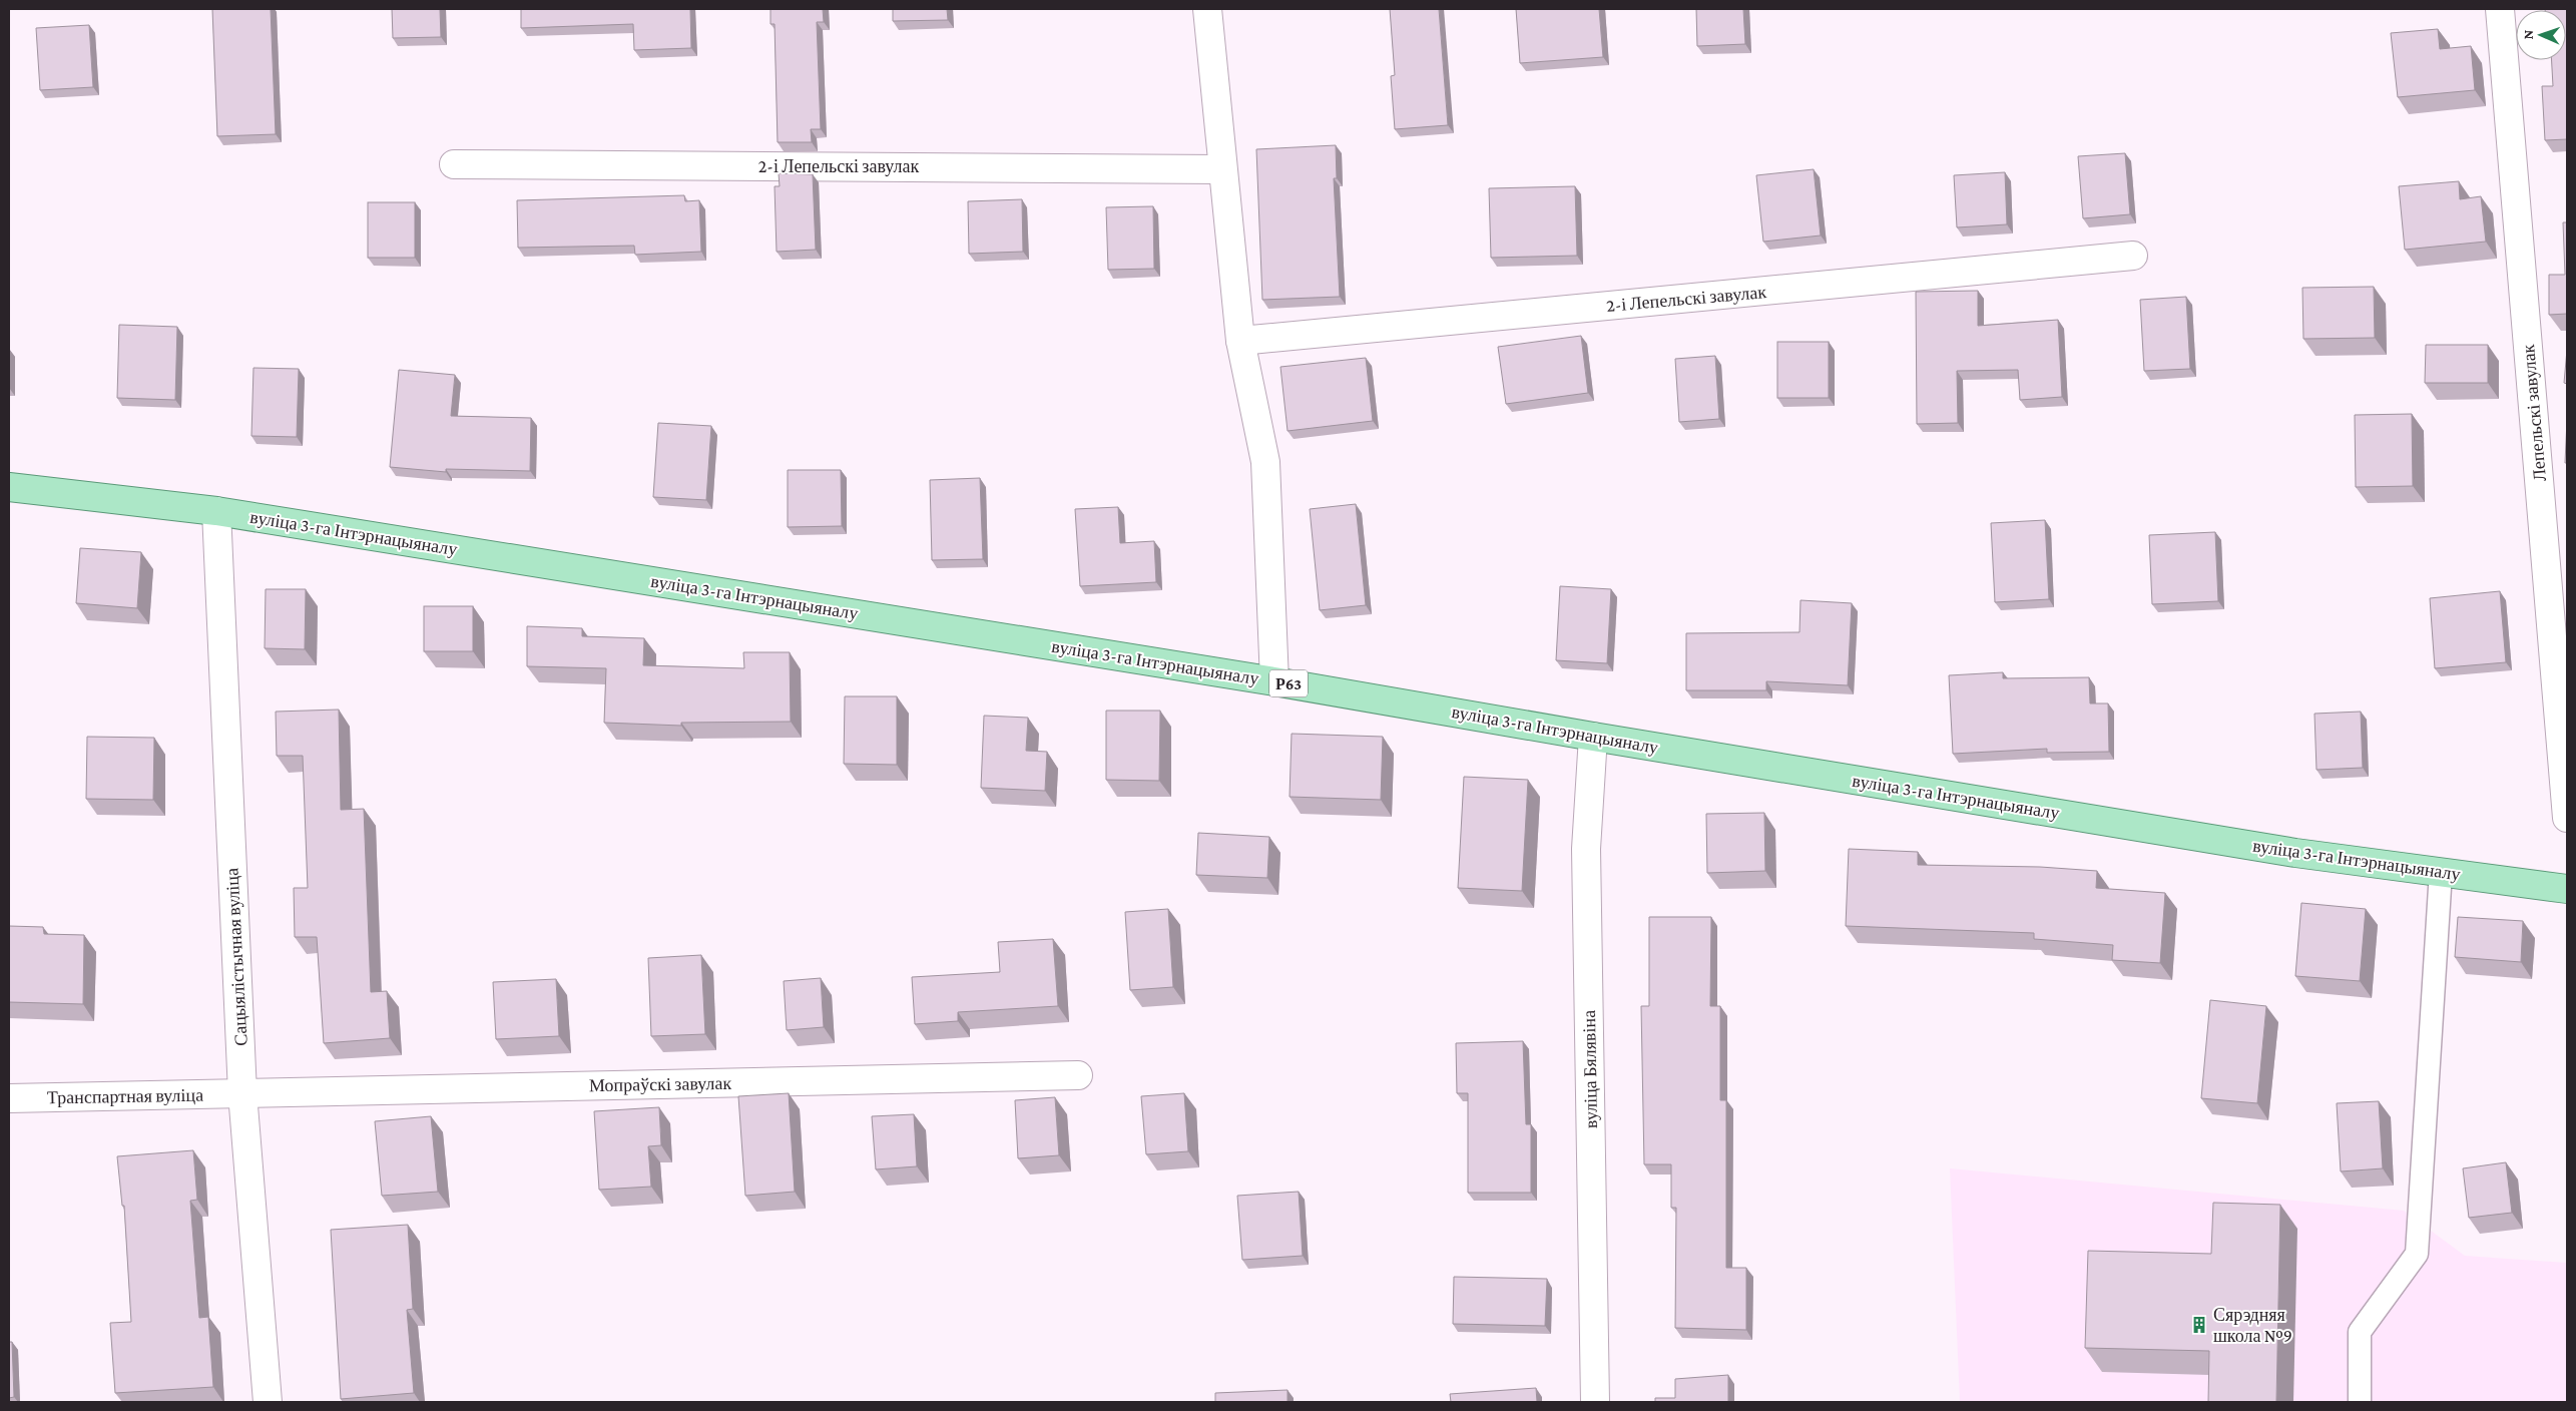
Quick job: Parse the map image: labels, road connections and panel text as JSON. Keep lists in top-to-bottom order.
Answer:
{
  "streets": {
    "main road": ["вуліца 3-га Інтэрнацыяналу", "Р63"],
    "street": [
      "2-і Лепельскі завулак",
      "Лепельскі завулак",
      "Сацыялістычная вуліца",
      "вуліца Бялявіна",
      "Мопраўскі завулак",
      "Транспартная вуліца"
    ]
  },
  "crossings": [
    ["вуліца 3-га Інтэрнацыяналу", "Сацыялістычная вуліца"],
    ["вуліца 3-га Інтэрнацыяналу", "вуліца Бялявіна"],
    ["Сацыялістычная вуліца", "Мопраўскі завулак"],
    ["Сацыялістычная вуліца", "Транспартная вуліца"],
    ["Мопраўскі завулак", "Транспартная вуліца"]
  ],
  "places": {
    "building": ["Сярэдняя школа №9"]
  },
  "north": "left"
}
